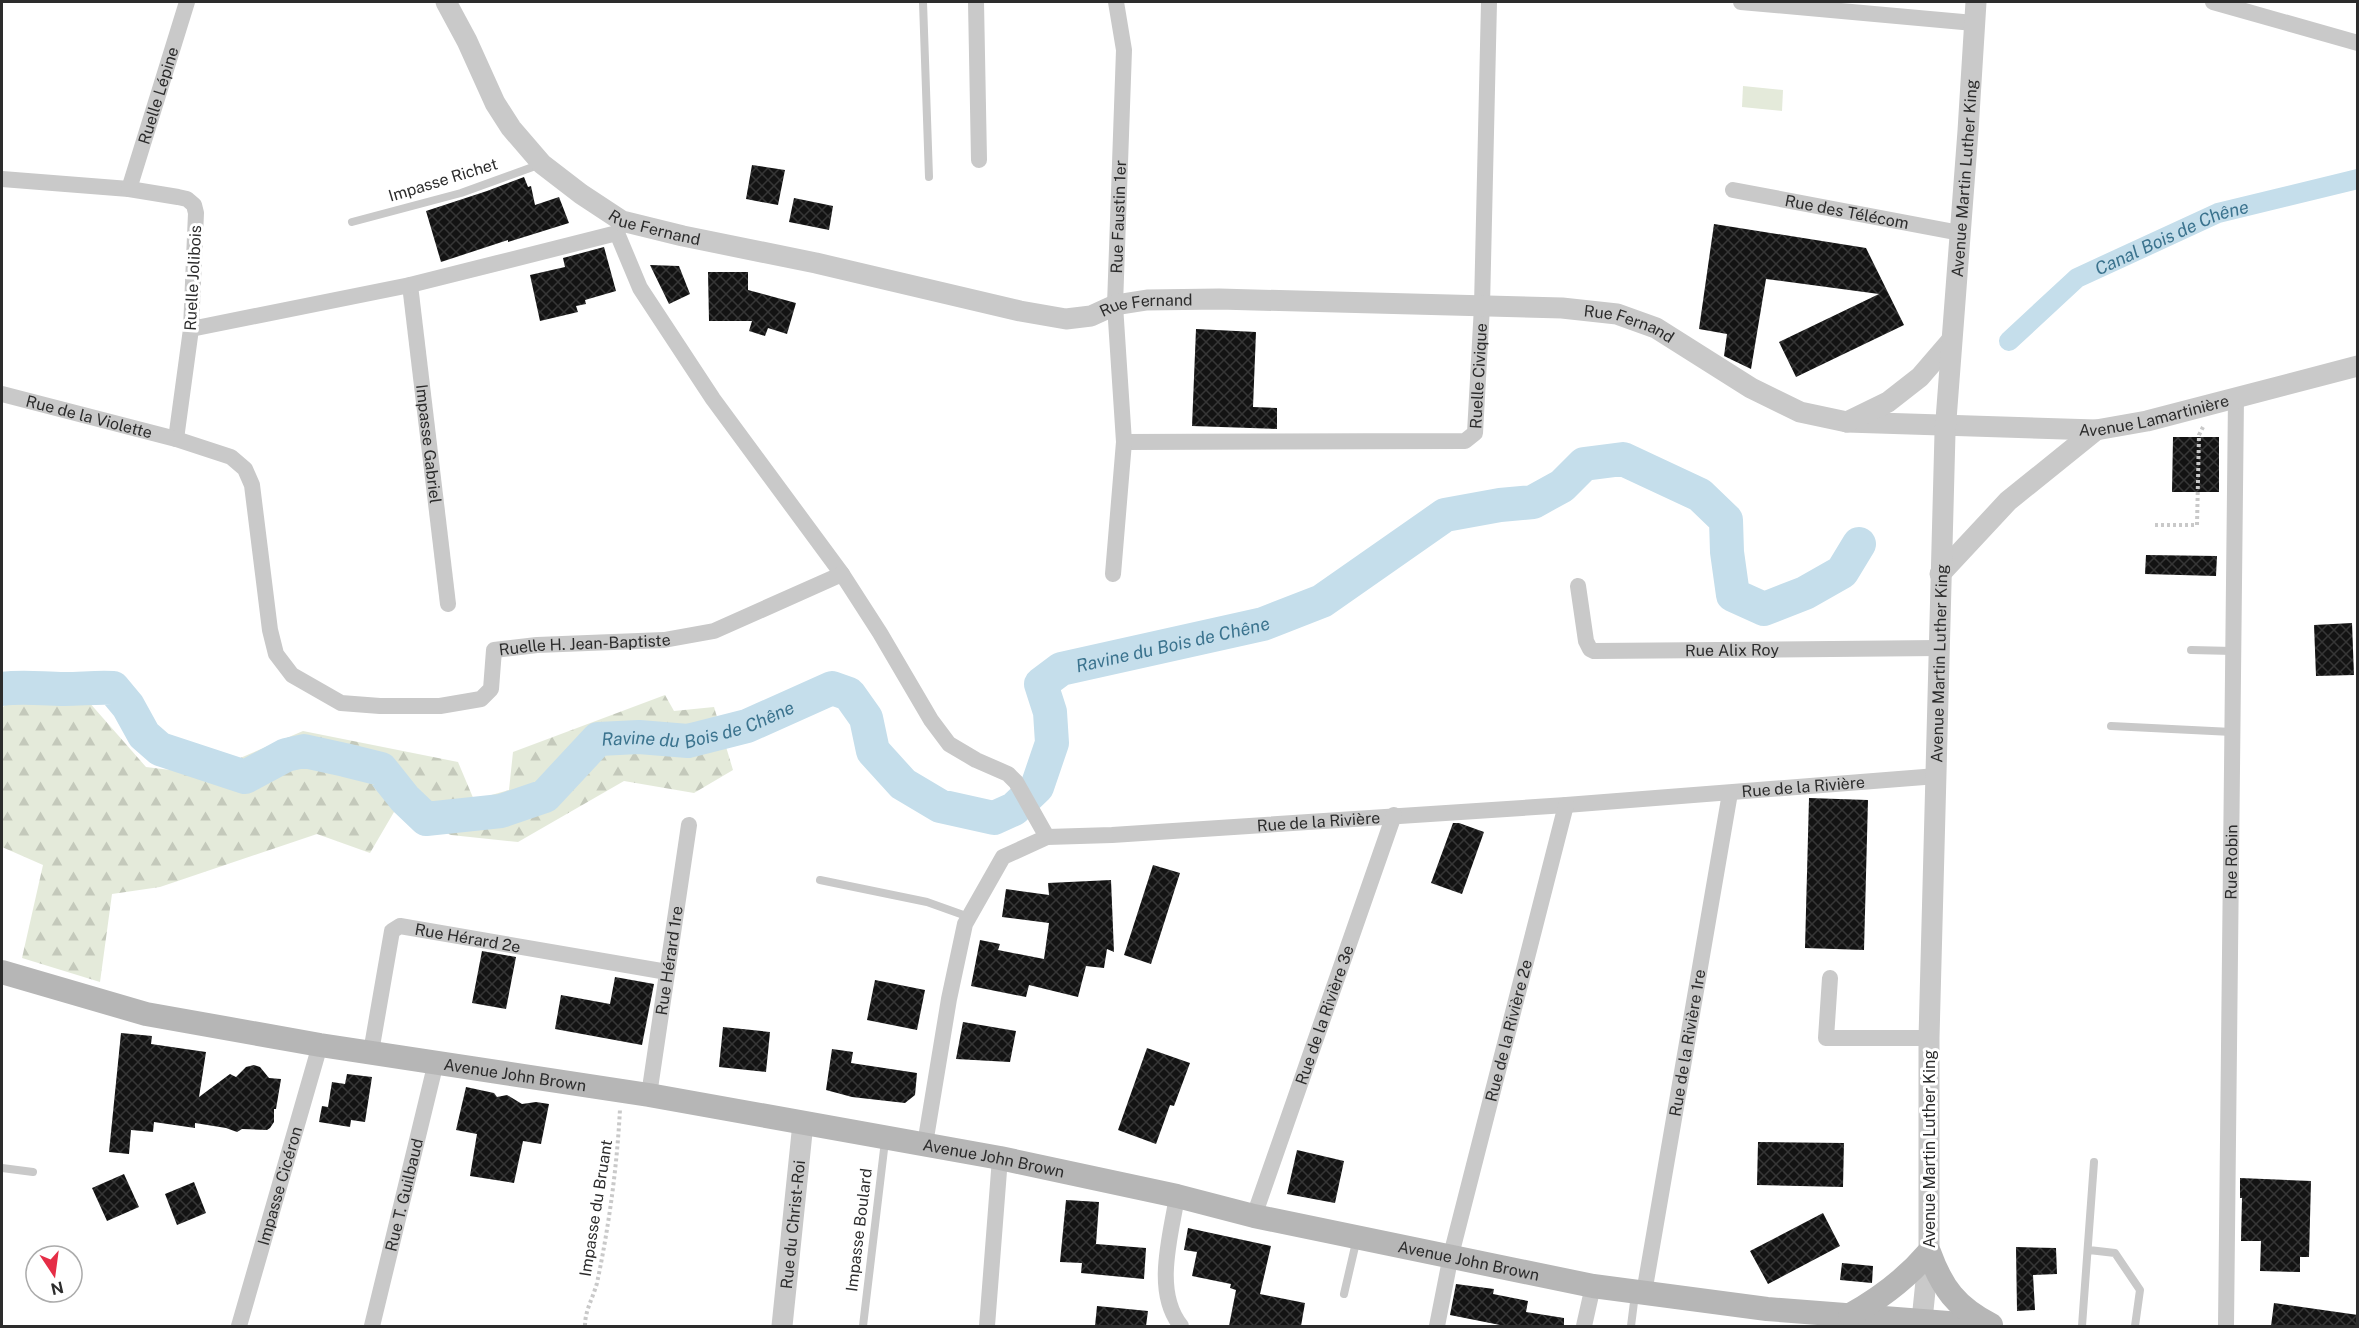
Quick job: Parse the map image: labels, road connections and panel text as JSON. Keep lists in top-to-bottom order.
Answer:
{
  "streets": {
    "main road": ["Avenue John Brown"],
    "street": [
      "Ruelle Lépine",
      "Avenue Martin Luther King",
      "Rue des Télécom",
      "Rue Faustin 1er",
      "Rue Fernand",
      "Ruelle Jolibois",
      "Ruelle Civique",
      "Avenue Lamartinière",
      "Rue de la Violette",
      "Impasse Gabriel",
      "Ruelle H. Jean-Baptiste",
      "Rue Alix Roy",
      "Rue de la Rivière",
      "Rue Robin",
      "Rue Hérard 2e",
      "Rue Hérard 1re",
      "Rue de la Rivière 3e",
      "Rue de la Rivière 2e",
      "Rue de la Rivière 1re",
      "Impasse Cicéron",
      "Rue T. Guilbaud",
      "Rue du Christ-Roi"
    ],
    "lane": ["Impasse Richet", "Impasse Boulard"],
    "path": ["Impasse du Bruant"]
  },
  "crossings": [
    ["Ruelle Lépine", "Ruelle Jolibois"],
    ["Avenue Martin Luther King", "Rue des Télécom"],
    ["Avenue Martin Luther King", "Rue Fernand"],
    ["Avenue Martin Luther King", "Avenue Lamartinière"],
    ["Avenue Martin Luther King", "Rue Alix Roy"],
    ["Avenue Martin Luther King", "Rue de la Rivière"],
    ["Avenue Martin Luther King", "Avenue John Brown"],
    ["Impasse Richet", "Rue Fernand"],
    ["Rue Faustin 1er", "Rue Fernand"],
    ["Rue Faustin 1er", "Ruelle Civique"],
    ["Rue Fernand", "Ruelle Civique"],
    ["Rue Fernand", "Avenue Lamartinière"],
    ["Ruelle Jolibois", "Rue de la Violette"],
    ["Ruelle Jolibois", "Ruelle H. Jean-Baptiste"],
    ["Avenue Lamartinière", "Rue Robin"],
    ["Rue de la Violette", "Ruelle H. Jean-Baptiste"],
    ["Rue de la Rivière", "Rue de la Rivière 3e"],
    ["Rue de la Rivière", "Rue de la Rivière 2e"],
    ["Rue de la Rivière", "Rue de la Rivière 1re"],
    ["Rue de la Rivière", "Avenue John Brown"],
    ["Rue Hérard 2e", "Rue Hérard 1re"],
    ["Rue Hérard 2e", "Avenue John Brown"],
    ["Rue Hérard 1re", "Avenue John Brown"],
    ["Rue de la Rivière 3e", "Avenue John Brown"],
    ["Rue de la Rivière 2e", "Avenue John Brown"],
    ["Rue de la Rivière 1re", "Avenue John Brown"],
    ["Avenue John Brown", "Impasse Cicéron"],
    ["Avenue John Brown", "Rue T. Guilbaud"],
    ["Avenue John Brown", "Impasse du Bruant"],
    ["Avenue John Brown", "Rue du Christ-Roi"],
    ["Avenue John Brown", "Impasse Boulard"]
  ],
  "water": ["Canal Bois de Chêne", "Ravine du Bois de Chêne"],
  "north": "bottom"
}
